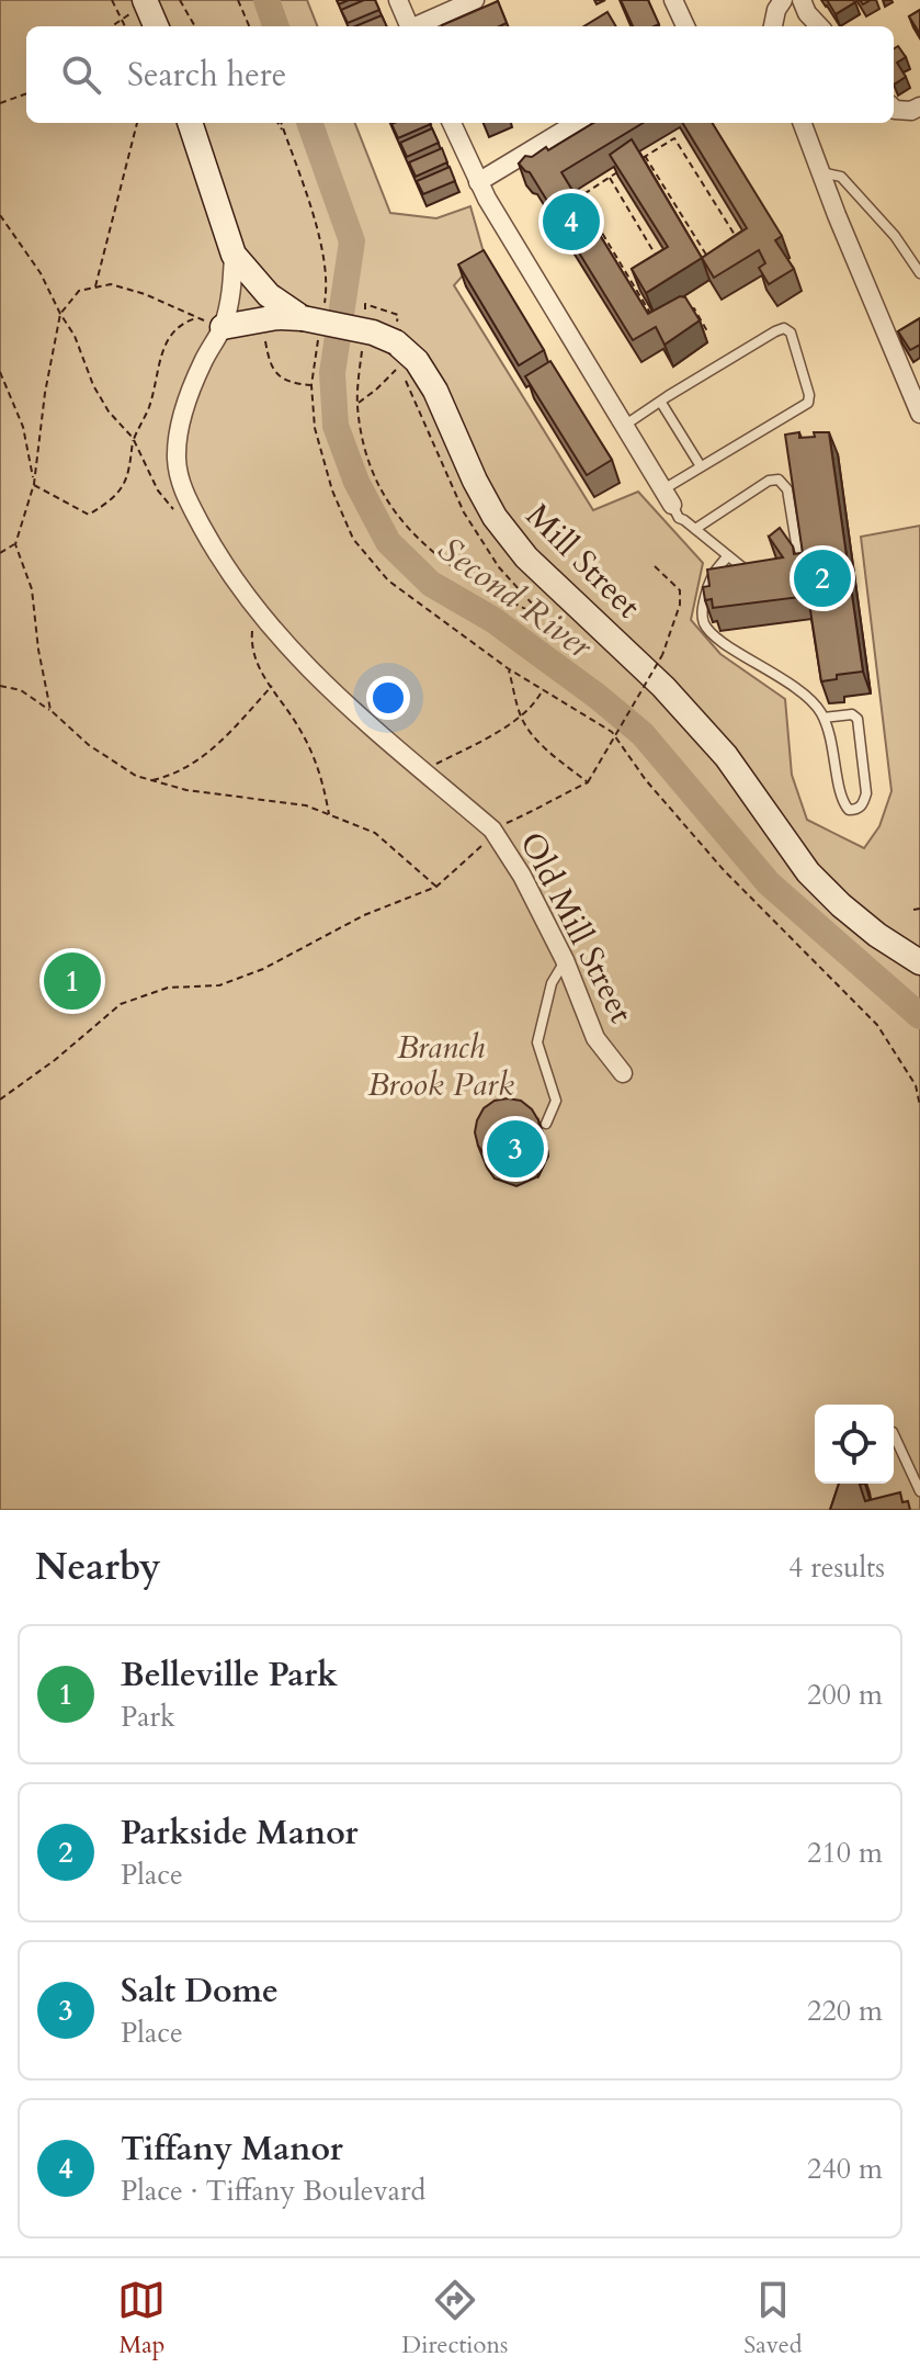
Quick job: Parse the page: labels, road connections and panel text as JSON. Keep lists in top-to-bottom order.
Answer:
{
  "streets": {
    "street": ["Mill Street", "Old Mill Street"]
  },
  "crossings": [
    ["Mill Street", "Old Mill Street"]
  ],
  "water": ["Second River"],
  "parks": ["Branch Brook Park"],
  "page": {
    "search": "Search here",
    "pins": [
      "4",
      "2",
      "1",
      "3"
    ],
    "heading": ["Nearby", "4 results"],
    "list": [
      {
        "mark": "1",
        "name": "Belleville Park",
        "note": "Park",
        "value": "200 m"
      },
      {
        "mark": "2",
        "name": "Parkside Manor",
        "note": "Place",
        "value": "210 m"
      },
      {
        "mark": "3",
        "name": "Salt Dome",
        "note": "Place",
        "value": "220 m"
      },
      {
        "mark": "4",
        "name": "Tiffany Manor",
        "note": "Place · Tiffany Boulevard",
        "value": "240 m"
      }
    ],
    "nav": ["Map", "Directions", "Saved"]
  }
}
